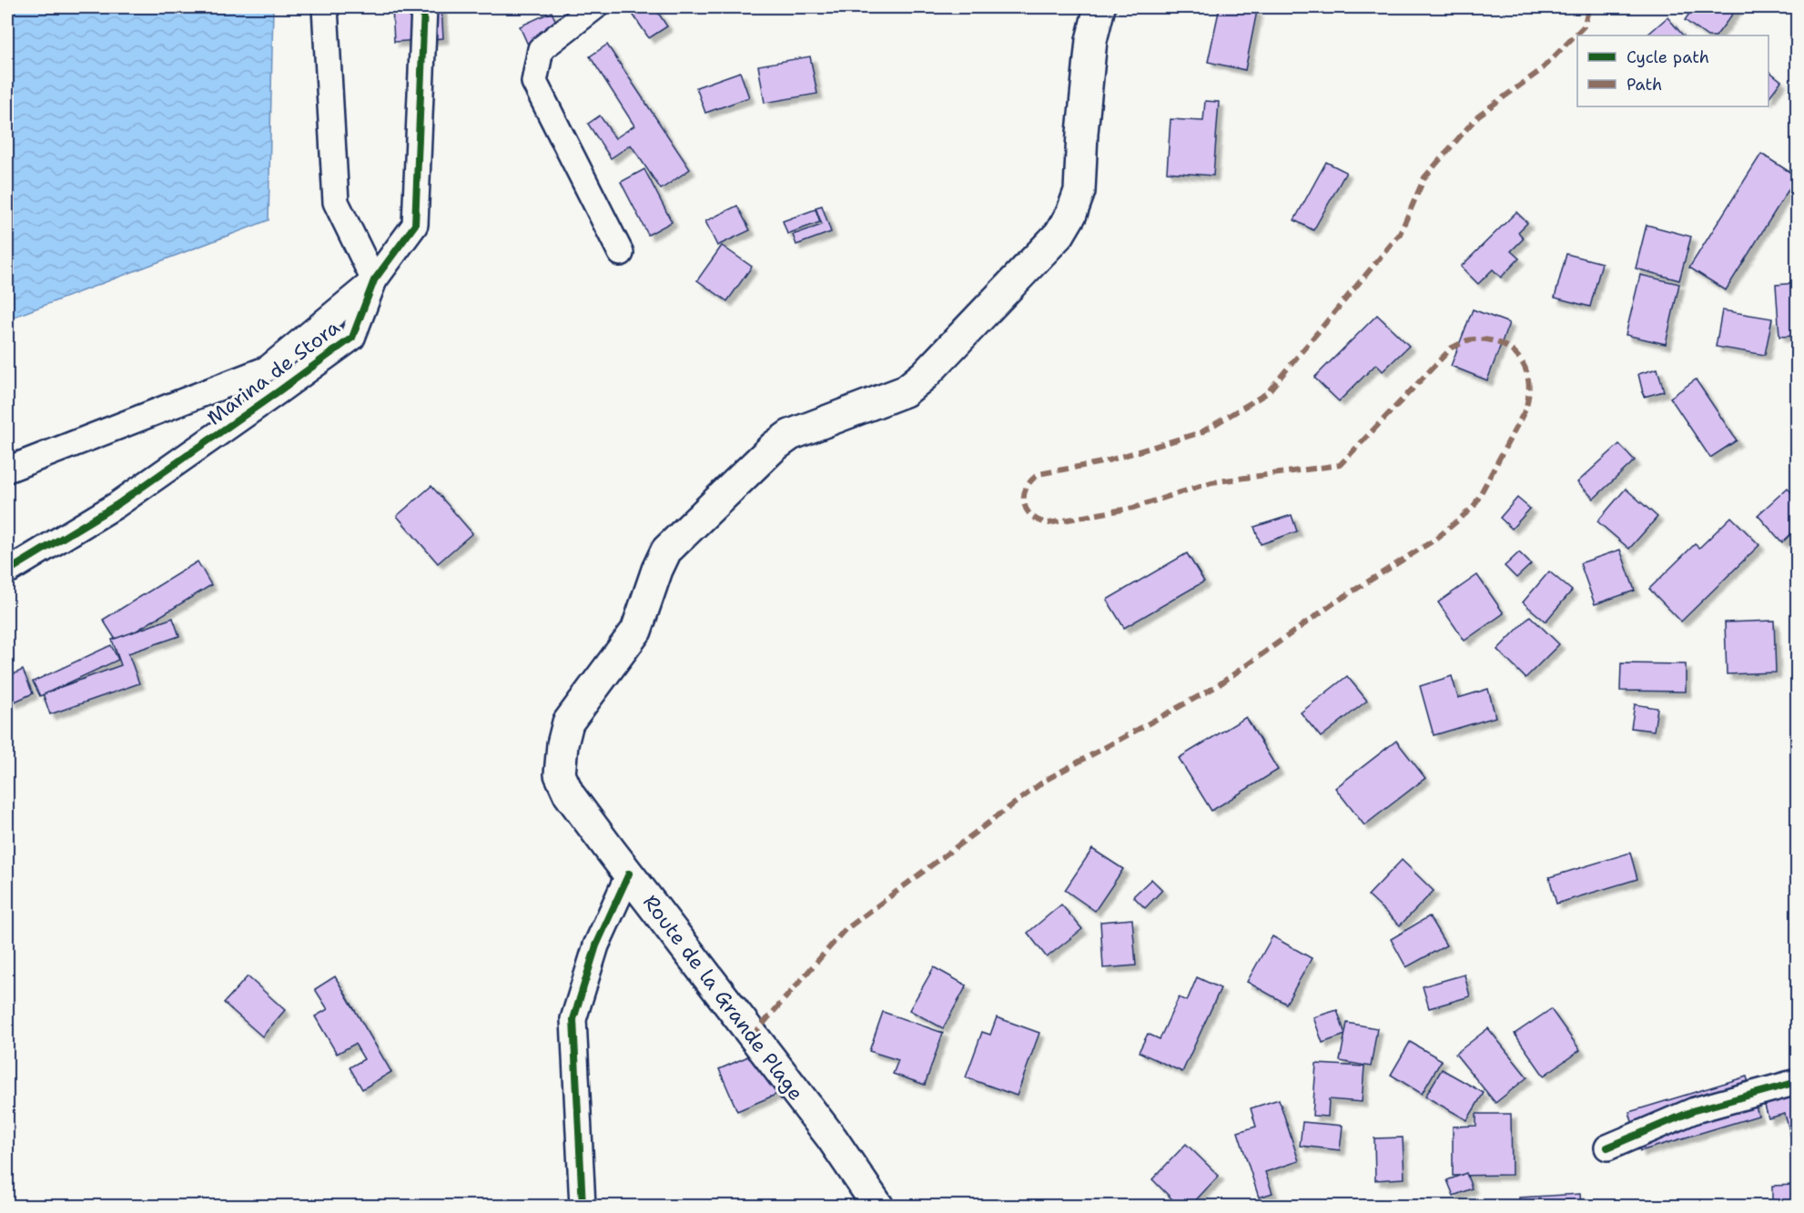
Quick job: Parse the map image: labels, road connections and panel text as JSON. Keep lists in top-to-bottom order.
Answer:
{
  "streets": {
    "main road": ["Route de la Grande Plage"],
    "street": ["Marina de Stora"]
  },
  "legend": ["Cycle path", "Path"]
}
